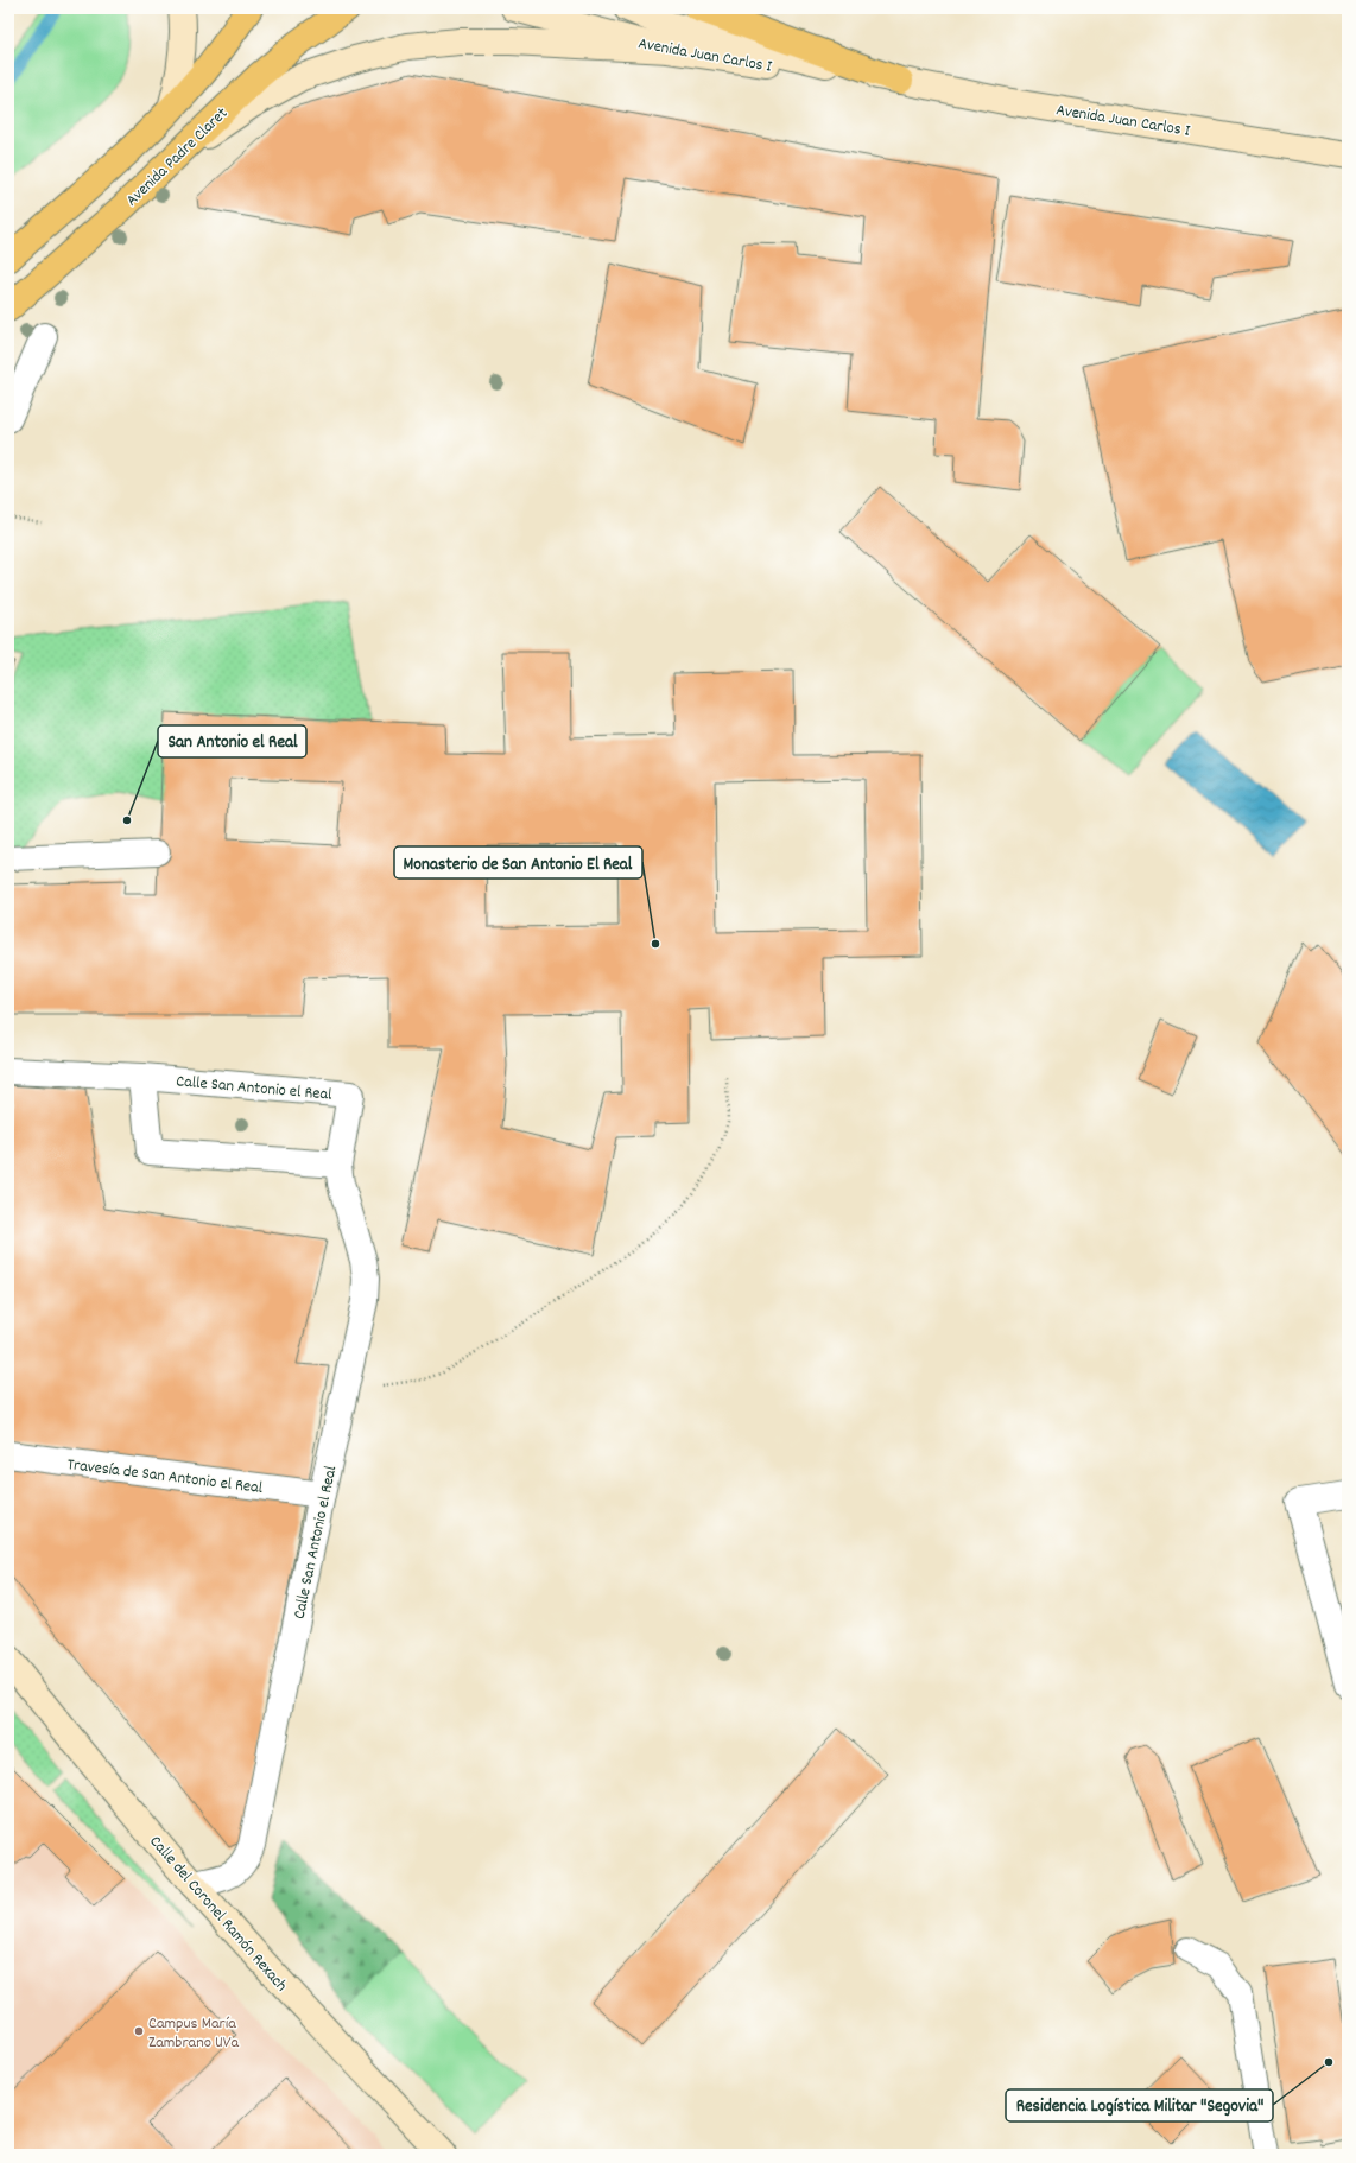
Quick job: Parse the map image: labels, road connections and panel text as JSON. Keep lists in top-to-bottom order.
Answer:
{
  "streets": {
    "main road": ["Avenida Juan Carlos I", "Avenida Padre Claret", "Calle del Coronel Ramón Rexach"],
    "street": ["Calle San Antonio el Real", "Travesía de San Antonio el Real"]
  },
  "crossings": [
    ["Calle San Antonio el Real", "Travesía de San Antonio el Real"],
    ["Calle San Antonio el Real", "Calle del Coronel Ramón Rexach"]
  ],
  "places": [
    "San Antonio el Real",
    "Monasterio de San Antonio El Real",
    "Campus María Zambrano UVa",
    "Residencia Logística Militar \"Segovia\""
  ]
}
